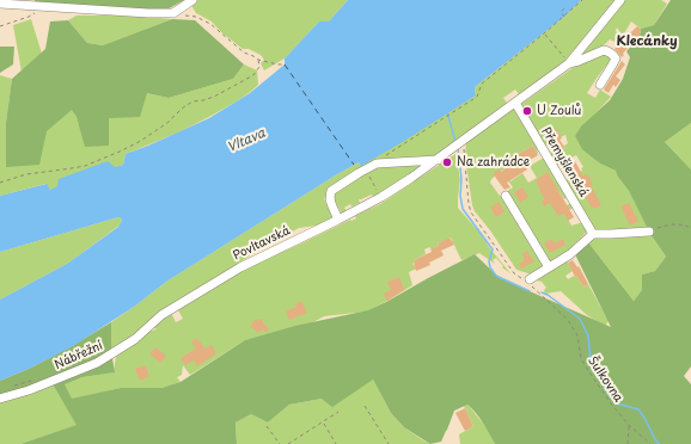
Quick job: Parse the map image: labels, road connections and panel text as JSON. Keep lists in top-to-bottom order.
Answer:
{
  "streets": {
    "street": ["Přemyšlenská", "Povltavská", "Nábřežní"],
    "path": ["Šulkovna"]
  },
  "crossings": [
    ["Povltavská", "Nábřežní"]
  ],
  "districts": ["Klecánky"],
  "water": ["Vltava"],
  "places": ["U Zoulů", "Na zahrádce"]
}
